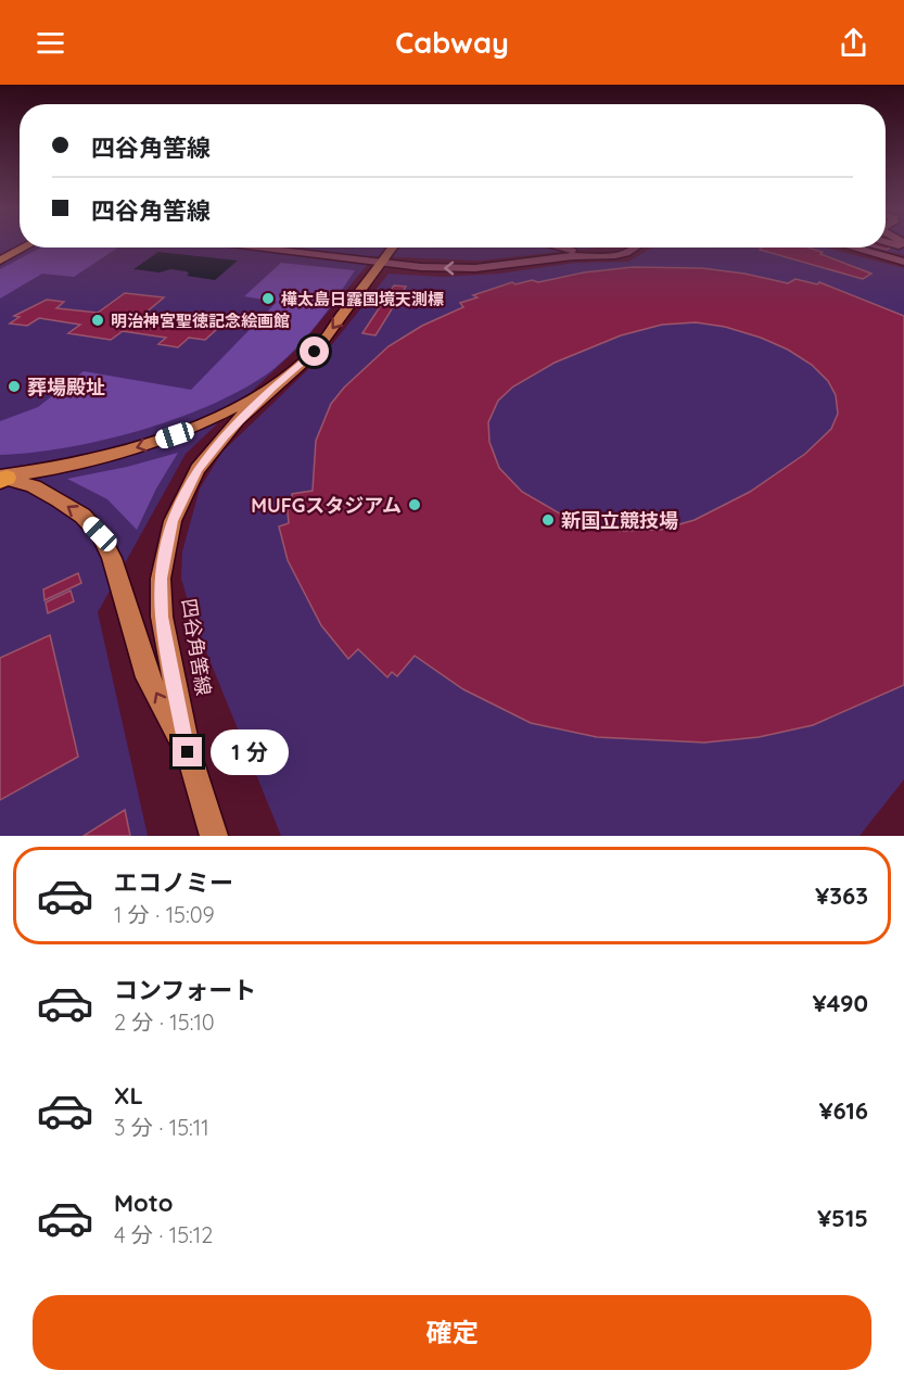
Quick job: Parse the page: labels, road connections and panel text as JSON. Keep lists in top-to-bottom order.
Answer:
{
  "streets": {
    "main road": ["四谷角筈線"]
  },
  "places": [
    "樺太島日露国境天測標",
    "明治神宮聖徳記念絵画館",
    "葬場殿址",
    "MUFGスタジアム",
    "新国立競技場"
  ],
  "page": {
    "header": "Cabway",
    "banner": ["四谷角筈線", "四谷角筈線"],
    "bubble": "1 分",
    "list": [
      {
        "name": "エコノミー",
        "note": "1 分 · 15:09",
        "value": "¥363"
      },
      {
        "name": "コンフォート",
        "note": "2 分 · 15:10",
        "value": "¥490"
      },
      {
        "name": "XL",
        "note": "3 分 · 15:11",
        "value": "¥616"
      },
      {
        "name": "Moto",
        "note": "4 分 · 15:12",
        "value": "¥515"
      }
    ],
    "buttons": "確定"
  }
}
